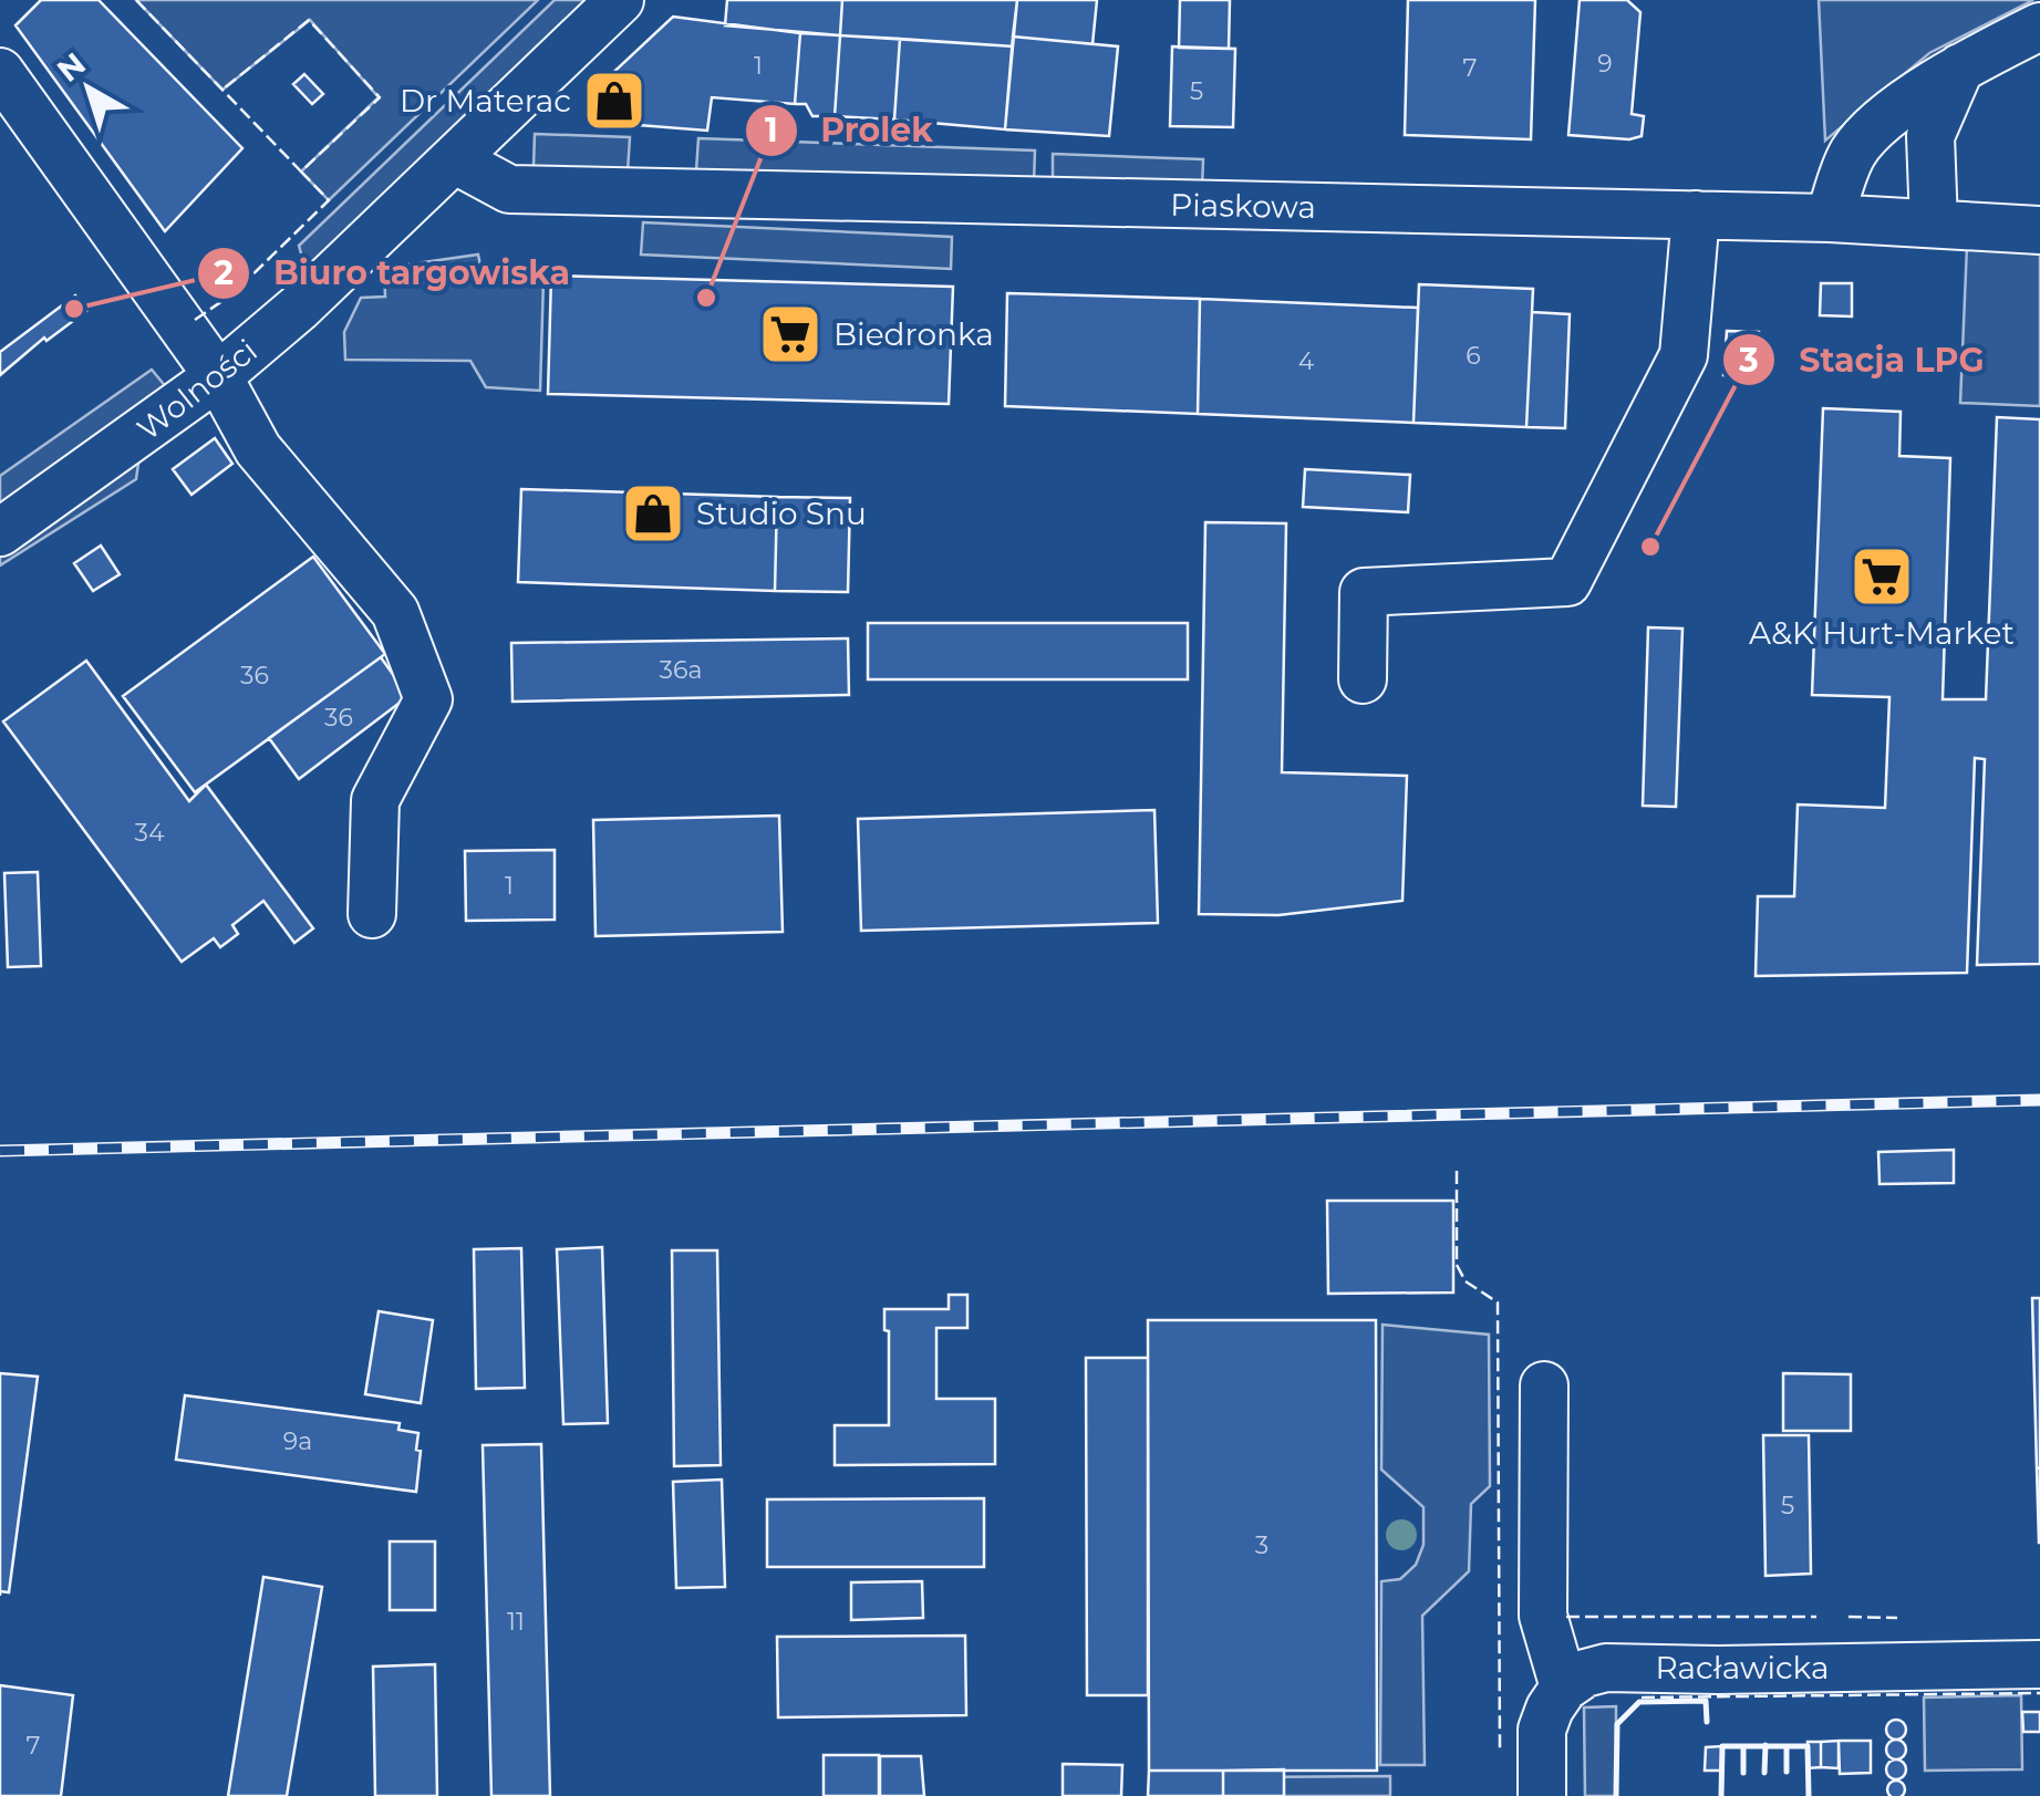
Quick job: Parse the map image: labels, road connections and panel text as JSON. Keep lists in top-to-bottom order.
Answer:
{
  "streets": {
    "street": ["Piaskowa", "Wolności", "Racławicka"]
  },
  "crossings": [
    ["Piaskowa", "Wolności"]
  ],
  "places": {
    "shop": ["Dr Materac", "Studio Snu"],
    "other": ["Prolek", "Biuro targowiska", "Stacja LPG"],
    "supermarket": ["Biedronka", "A&K Hurt-Market"]
  },
  "house_numbers": [
    "9",
    "1",
    "7",
    "5",
    "6",
    "4",
    "36a",
    "36",
    "36",
    "34",
    "1",
    "9a",
    "5",
    "3",
    "11",
    "7"
  ],
  "north": "top left"
}
